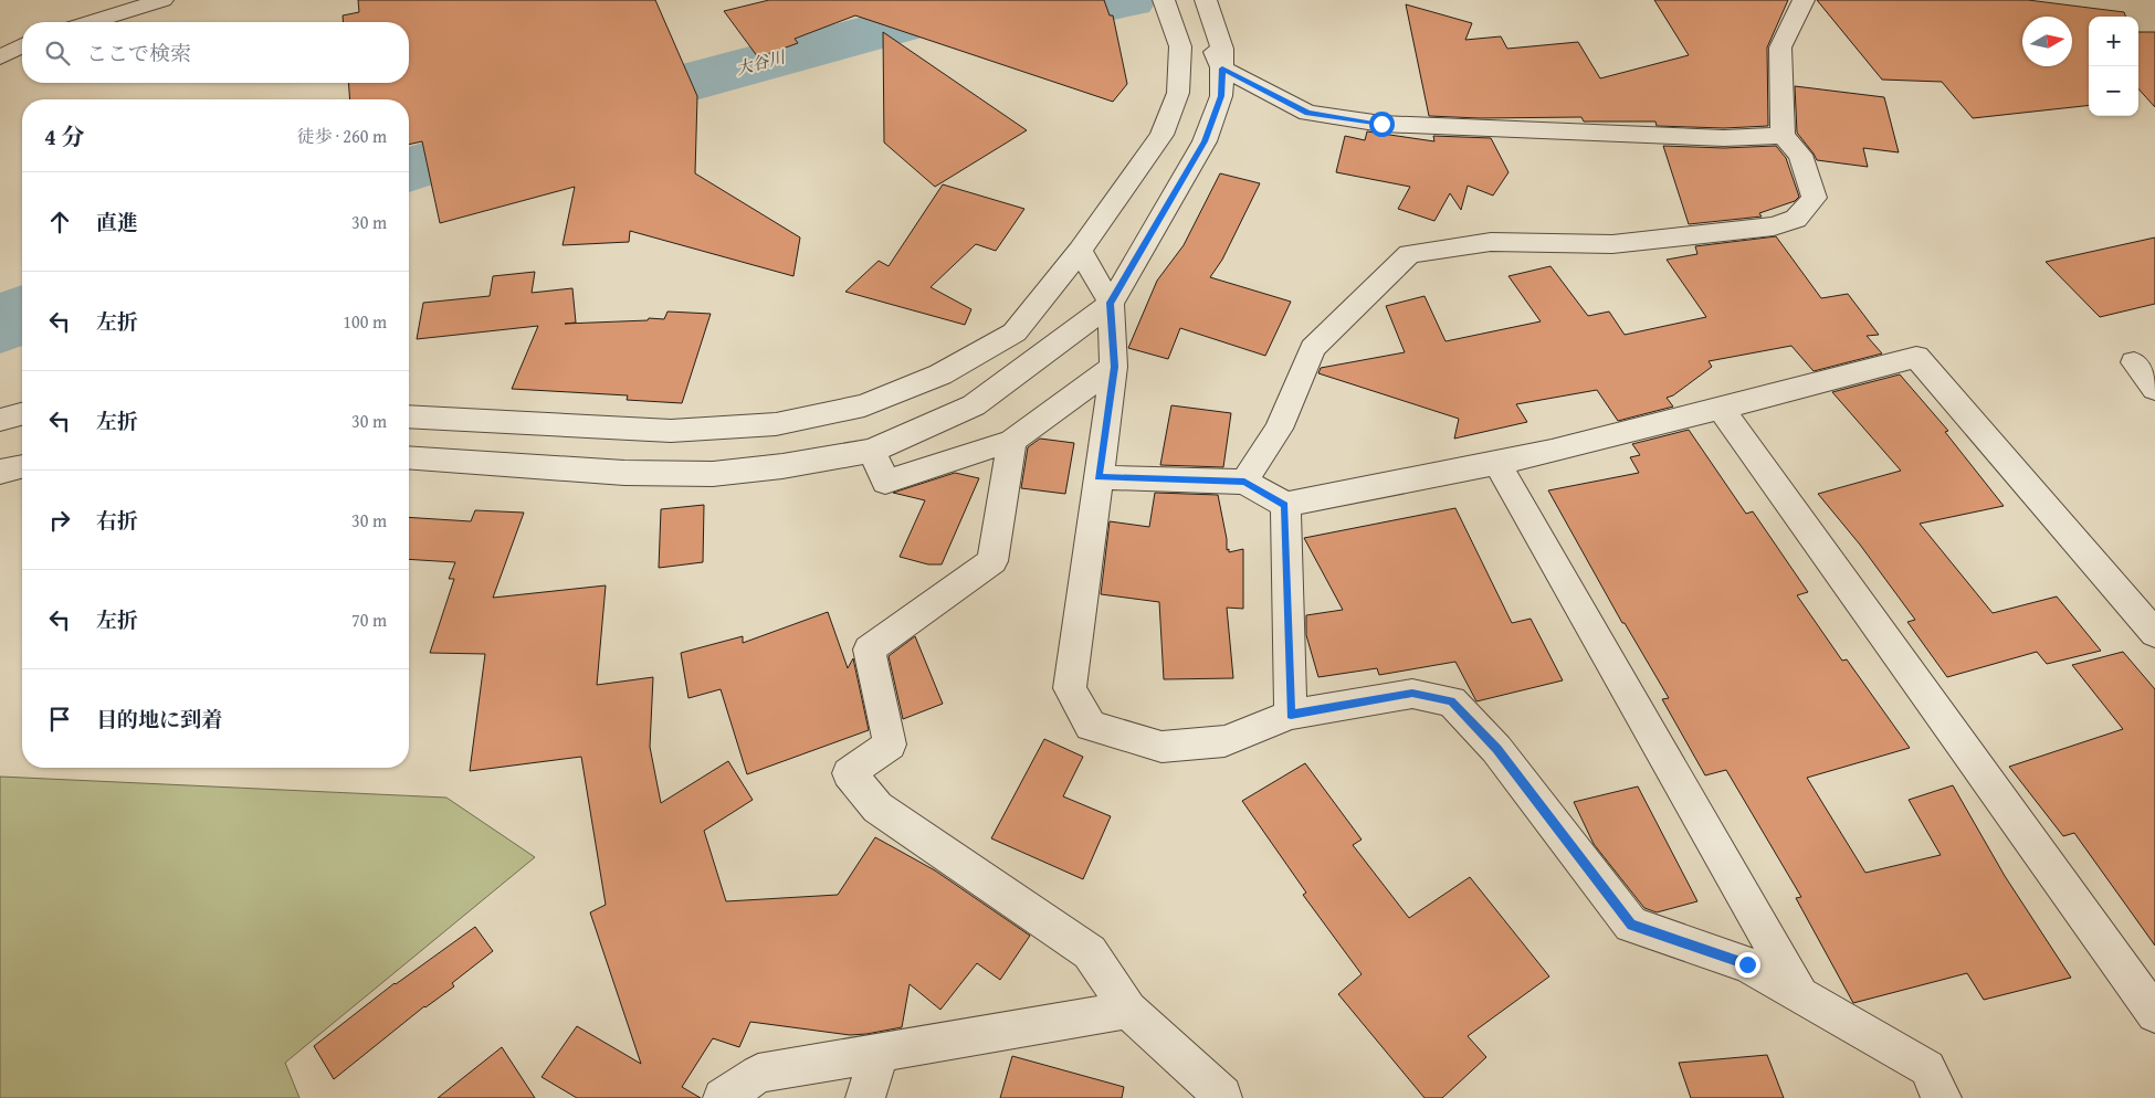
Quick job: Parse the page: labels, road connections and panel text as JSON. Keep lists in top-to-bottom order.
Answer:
{
  "water": ["大谷川"],
  "north": "right",
  "page": {
    "map_buttons": ["+", "−"],
    "search": "ここで検索",
    "heading": ["4 分", "徒歩 · 260 m"],
    "list": [
      ["直進", "30 m"],
      ["左折", "100 m"],
      ["左折", "30 m"],
      ["右折", "30 m"],
      ["左折", "70 m"],
      "目的地に到着"
    ]
  }
}
